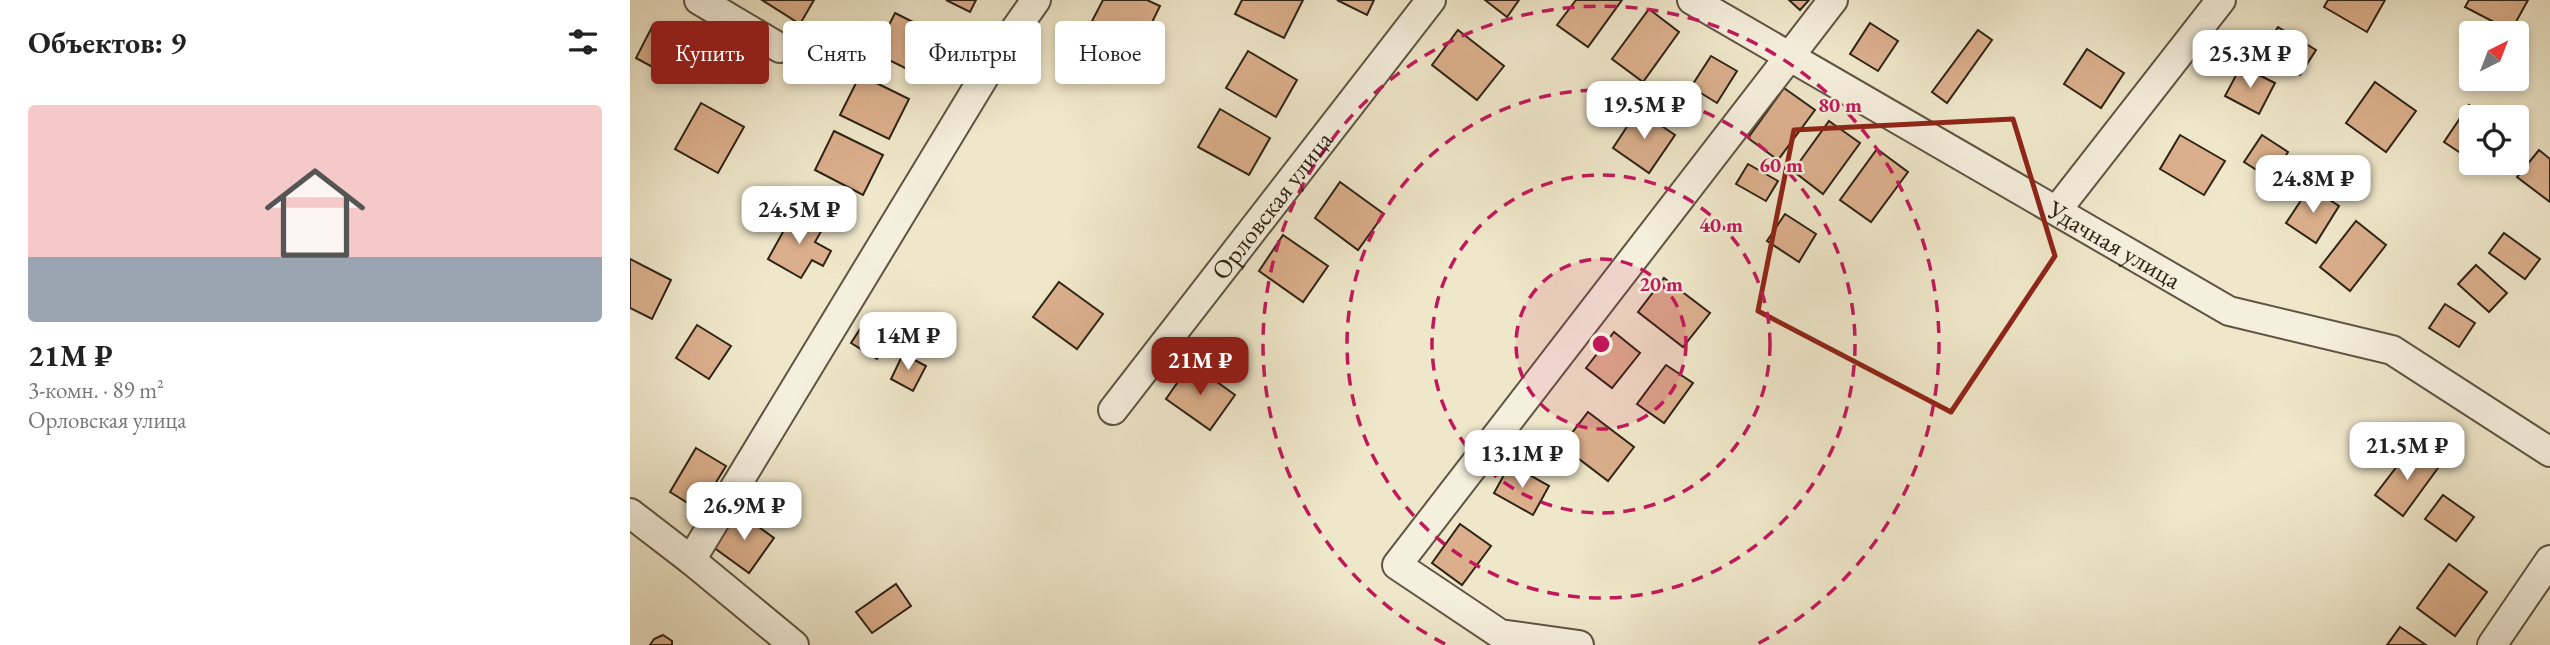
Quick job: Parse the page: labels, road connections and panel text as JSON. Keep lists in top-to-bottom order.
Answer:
{
  "streets": {
    "street": ["Орловская улица", "Удачная улица"]
  },
  "north": "top right",
  "page": {
    "heading": "Объектов: 9",
    "chip": [
      "Купить",
      "Снять",
      "Фильтры",
      "Новое"
    ],
    "price": [
      "25.3M ₽",
      "19.5M ₽",
      "24.8M ₽",
      "24.5M ₽",
      "14M ₽",
      "21M ₽",
      "21.5M ₽",
      "13.1M ₽",
      "26.9M ₽"
    ],
    "list": [
      {
        "name": "21M ₽",
        "note": "3-комн. · 89 m² · Орловская улица"
      }
    ]
  },
  "rings": [
    "80 m",
    "60 m",
    "40 m",
    "20 m"
  ]
}
